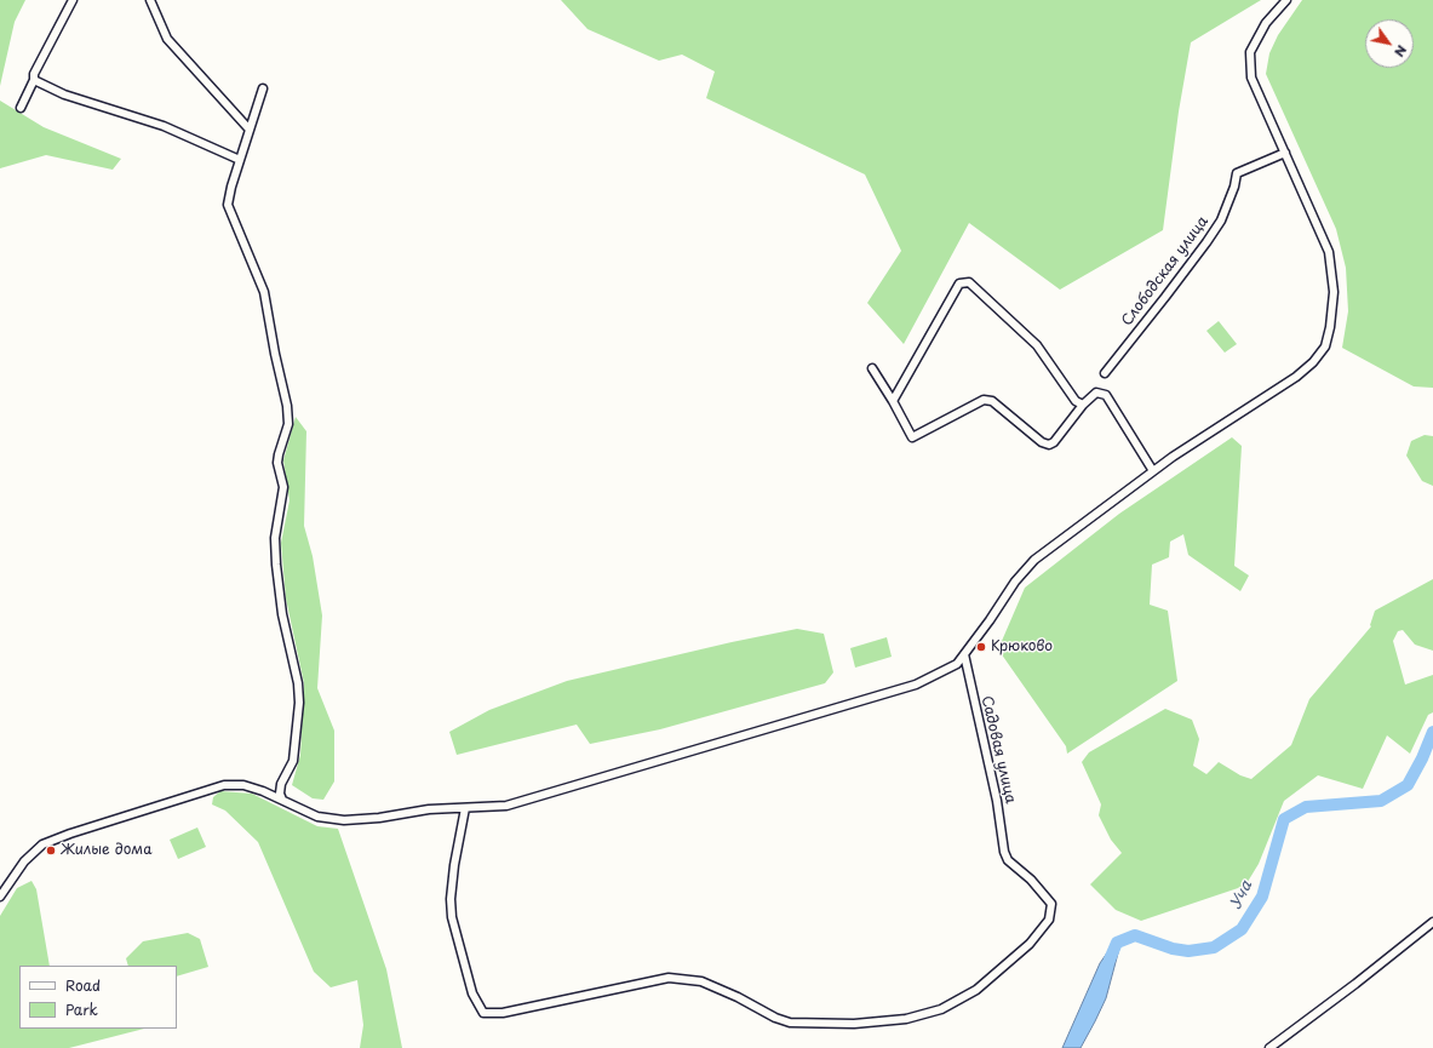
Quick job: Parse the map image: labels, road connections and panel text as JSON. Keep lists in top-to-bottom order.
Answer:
{
  "streets": {
    "street": ["Слободская улица", "Садовая улица"]
  },
  "water": ["Уча"],
  "places": ["Крюково", "Жилые дома"],
  "legend": ["Road", "Park"],
  "north": "bottom right"
}
